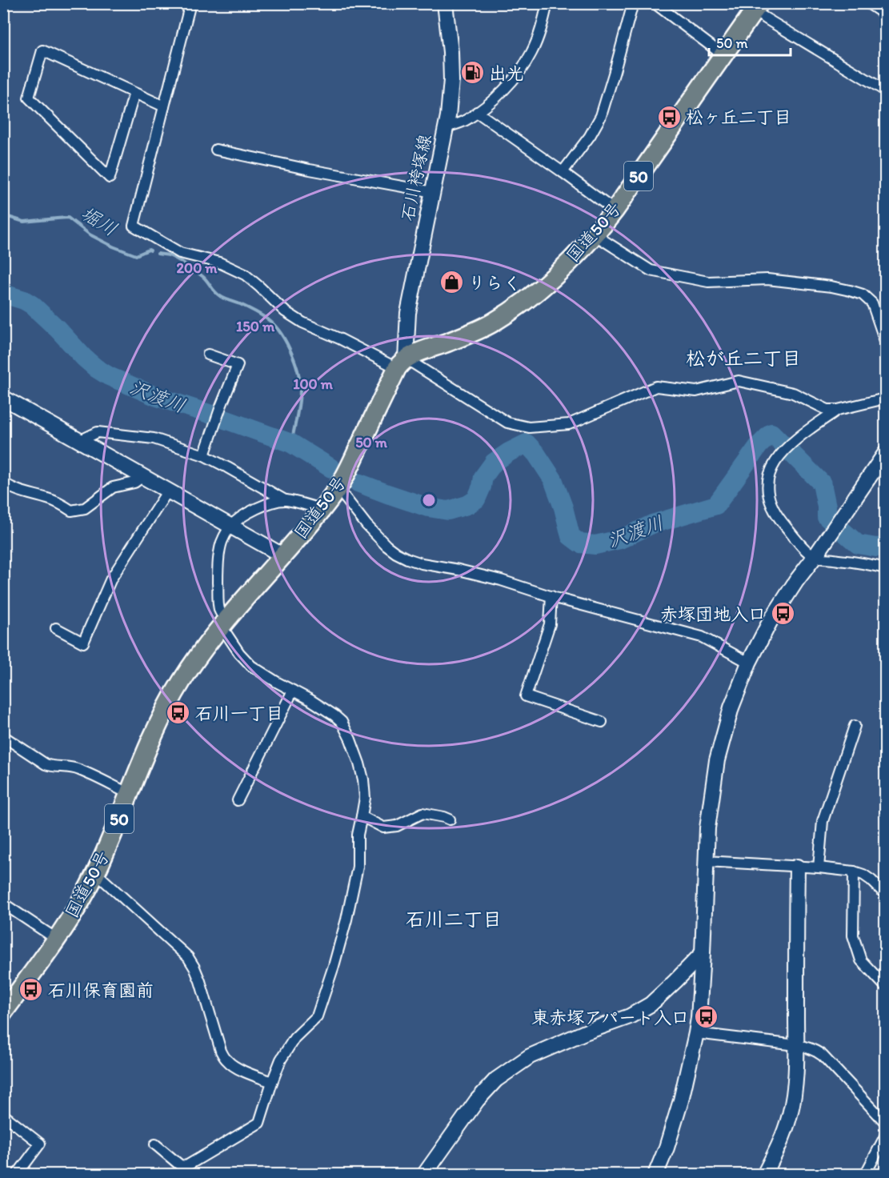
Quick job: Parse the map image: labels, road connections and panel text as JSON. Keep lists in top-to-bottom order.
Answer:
{
  "streets": {
    "highway": ["50", "国道50号"],
    "street": ["石川袴塚線"]
  },
  "crossings": [
    ["石川袴塚線", "国道50号"]
  ],
  "districts": ["松が丘二丁目", "石川二丁目"],
  "water": ["堀川", "沢渡川"],
  "places": {
    "fuel station": ["出光"],
    "bus stop": [
      "松ヶ丘二丁目",
      "赤塚団地入口",
      "石川一丁目",
      "石川保育園前",
      "東赤塚アパート入口"
    ],
    "shop": ["りらく"]
  },
  "scale_bar": "50 m",
  "rings": [
    "200 m",
    "150 m",
    "100 m",
    "50 m"
  ]
}
